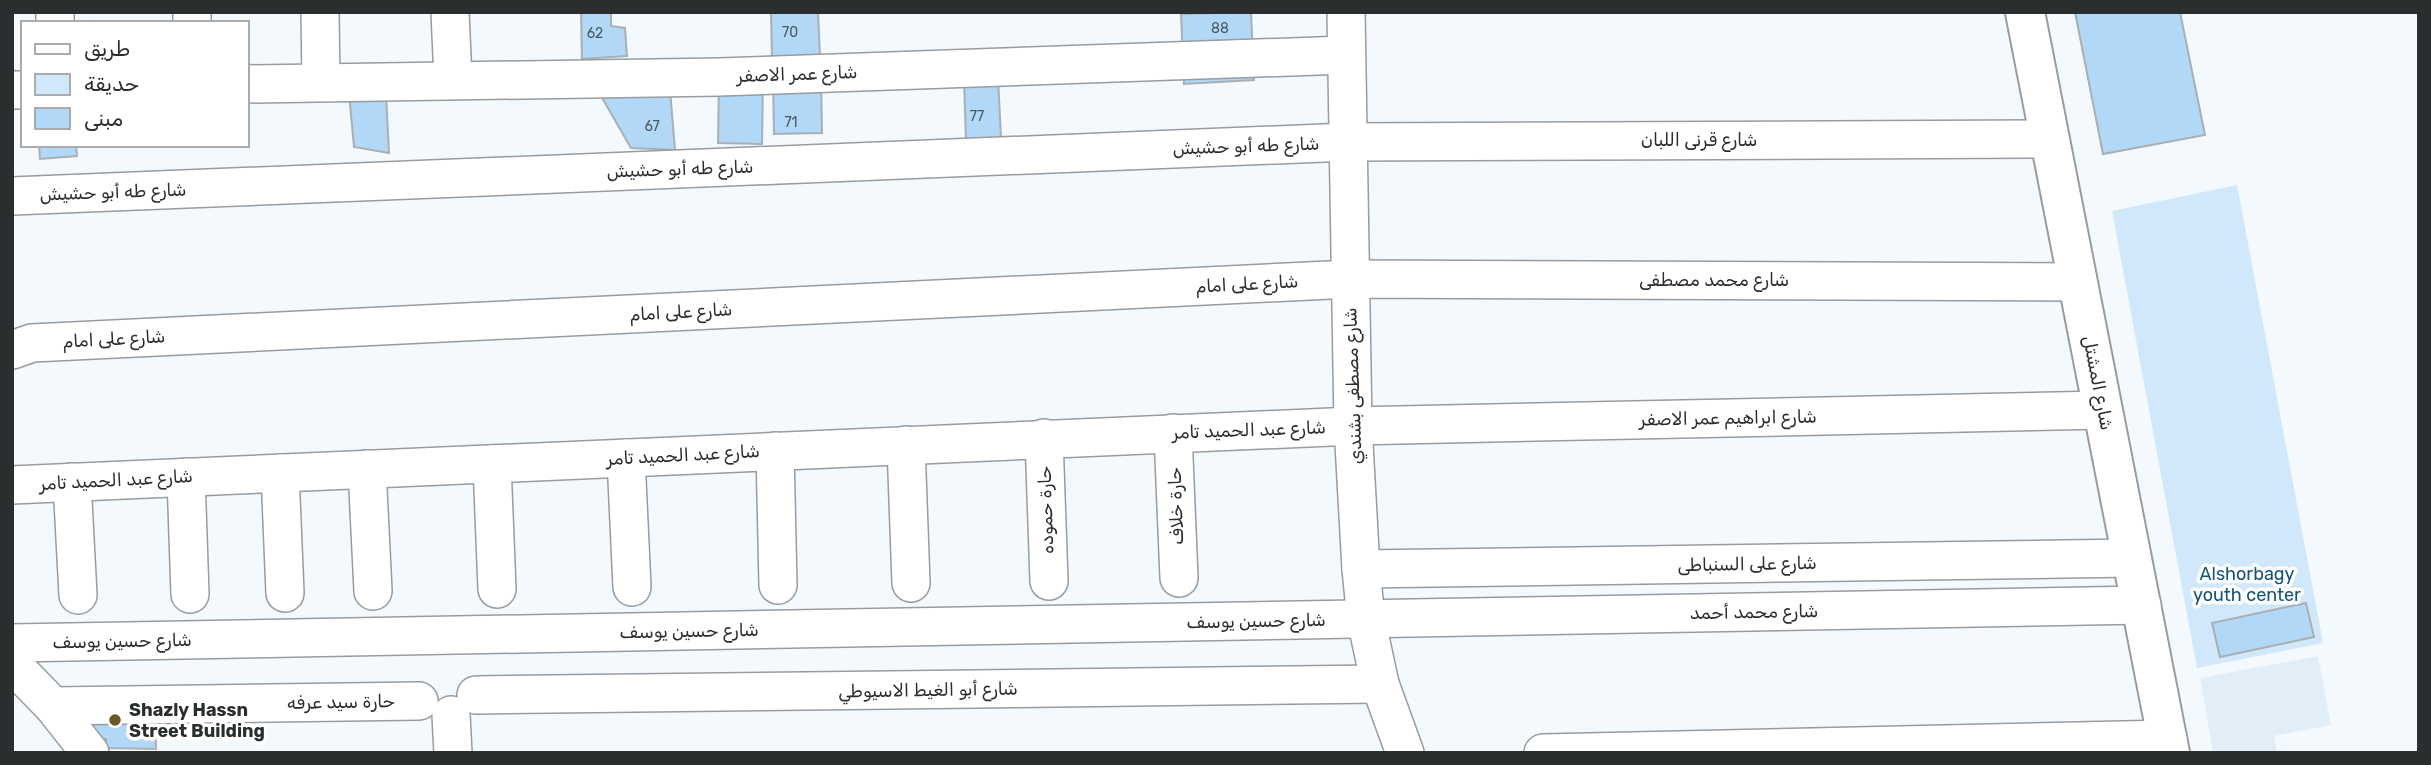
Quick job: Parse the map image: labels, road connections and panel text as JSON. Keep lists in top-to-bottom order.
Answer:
{
  "streets": {
    "street": [
      "شارع عمر الاصفر",
      "شارع قرنى اللبان",
      "شارع طه أبو حشيش",
      "شارع محمد مصطفى",
      "شارع على امام",
      "شارع المشتل",
      "شارع مصطفى بشندي",
      "شارع ابراهيم عمر الاصفر",
      "شارع عبد الحميد تامر",
      "حارة خلاف",
      "حارة حموده",
      "شارع على السنباطى",
      "شارع محمد أحمد",
      "شارع حسين يوسف",
      "شارع أبو الغيط الاسيوطي",
      "حارة سيد عرفه"
    ]
  },
  "crossings": [
    ["شارع عمر الاصفر", "شارع مصطفى بشندي"],
    ["شارع قرنى اللبان", "شارع طه أبو حشيش"],
    ["شارع قرنى اللبان", "شارع المشتل"],
    ["شارع قرنى اللبان", "شارع مصطفى بشندي"],
    ["شارع طه أبو حشيش", "شارع مصطفى بشندي"],
    ["شارع محمد مصطفى", "شارع على امام"],
    ["شارع محمد مصطفى", "شارع المشتل"],
    ["شارع محمد مصطفى", "شارع مصطفى بشندي"],
    ["شارع على امام", "شارع مصطفى بشندي"],
    ["شارع المشتل", "شارع ابراهيم عمر الاصفر"],
    ["شارع المشتل", "شارع على السنباطى"],
    ["شارع المشتل", "شارع محمد أحمد"],
    ["شارع مصطفى بشندي", "شارع ابراهيم عمر الاصفر"],
    ["شارع مصطفى بشندي", "شارع عبد الحميد تامر"],
    ["شارع مصطفى بشندي", "شارع على السنباطى"],
    ["شارع مصطفى بشندي", "شارع محمد أحمد"],
    ["شارع مصطفى بشندي", "شارع حسين يوسف"],
    ["شارع مصطفى بشندي", "شارع أبو الغيط الاسيوطي"],
    ["شارع ابراهيم عمر الاصفر", "شارع عبد الحميد تامر"],
    ["شارع عبد الحميد تامر", "حارة خلاف"],
    ["شارع عبد الحميد تامر", "حارة حموده"],
    ["شارع محمد أحمد", "شارع حسين يوسف"],
    ["شارع أبو الغيط الاسيوطي", "حارة سيد عرفه"]
  ],
  "parks": ["Alshorbagy youth center"],
  "places": ["Shazly Hassn Street Building"],
  "house_numbers": [
    "88",
    "70",
    "62",
    "77",
    "71",
    "67"
  ],
  "legend": ["طريق", "حديقة", "مبنى"]
}
